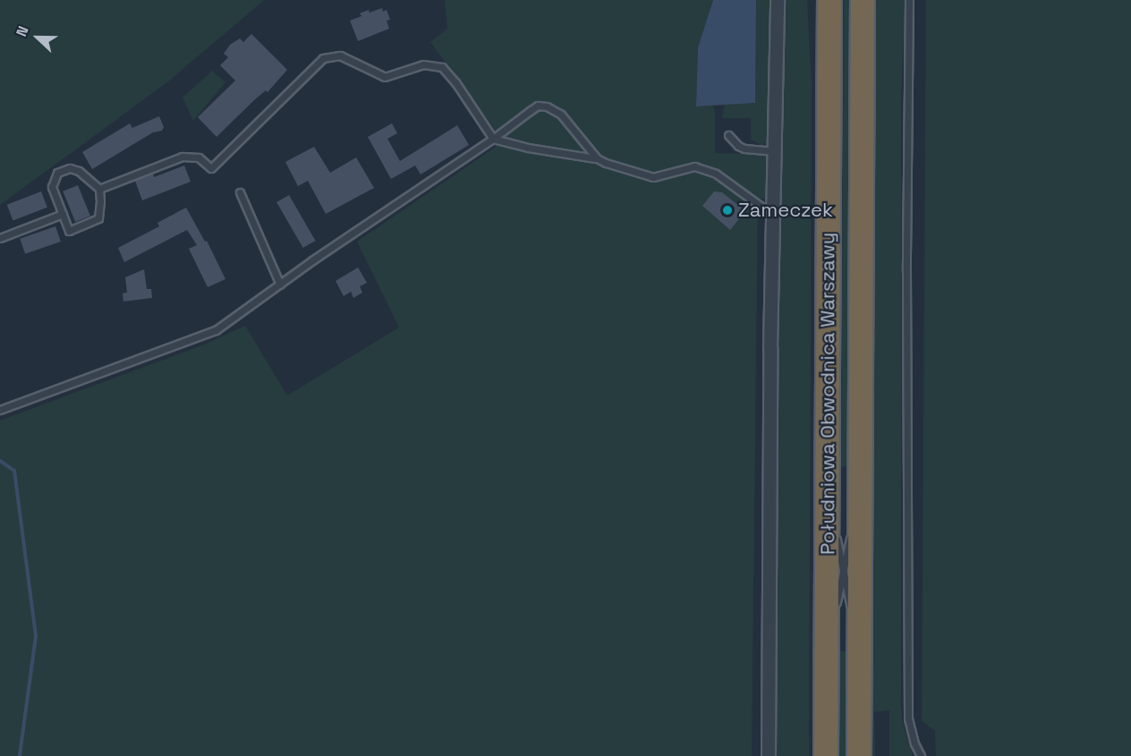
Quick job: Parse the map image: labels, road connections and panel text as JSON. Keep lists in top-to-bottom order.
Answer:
{
  "streets": {
    "highway": ["Południowa Obwodnica Warszawy"]
  },
  "places": ["Zameczek"],
  "north": "left"
}
